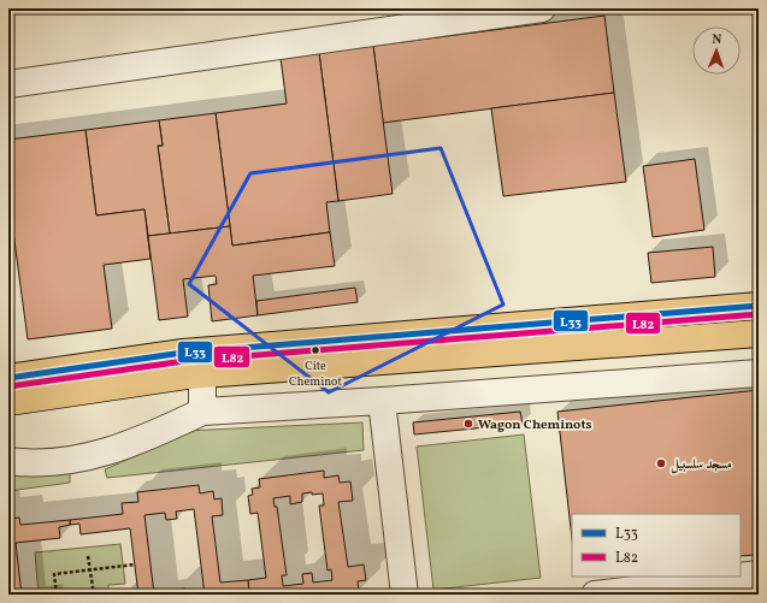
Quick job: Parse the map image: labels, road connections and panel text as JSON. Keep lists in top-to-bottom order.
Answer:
{
  "places": ["Cite Cheminot", "Wagon Cheminots", "مسجد سلسبيل"],
  "lines": ["transit line L33", "transit line L82"],
  "legend": ["L33", "L82"],
  "north": "top"
}
